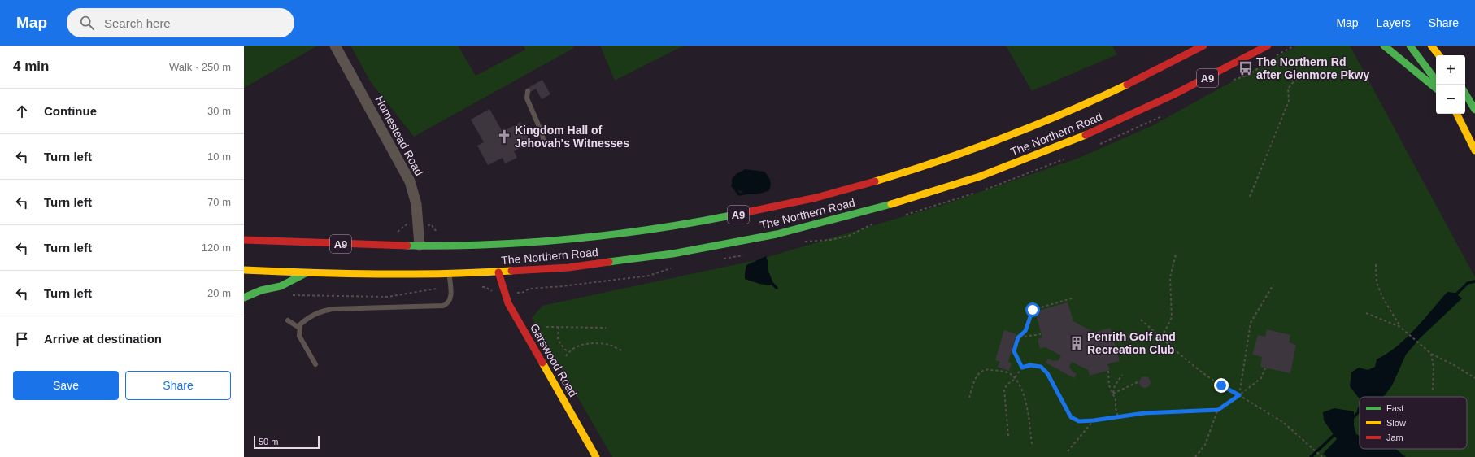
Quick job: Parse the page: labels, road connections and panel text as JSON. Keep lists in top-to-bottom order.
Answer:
{
  "streets": {
    "main road": ["A9", "The Northern Road", "Garswood Road"],
    "street": ["Homestead Road"]
  },
  "crossings": [
    ["The Northern Road", "Homestead Road"],
    ["The Northern Road", "Garswood Road"]
  ],
  "places": {
    "bus stop": ["The Northern Rd after Glenmore Pkwy"],
    "church": ["Kingdom Hall of Jehovah's Witnesses"],
    "building": ["Penrith Golf and Recreation Club"]
  },
  "legend": ["Fast", "Slow", "Jam"],
  "scale_bar": "50 m",
  "page": {
    "header": "Map",
    "search": "Search here",
    "nav": ["Map", "Layers", "Share"],
    "heading": ["4 min", "Walk · 250 m"],
    "map_buttons": ["+", "−"],
    "list": [
      ["Continue", "30 m"],
      ["Turn left", "10 m"],
      ["Turn left", "70 m"],
      ["Turn left", "120 m"],
      ["Turn left", "20 m"],
      "Arrive at destination"
    ],
    "buttons": ["Save", "Share"],
    "scale": "50 m"
  }
}
